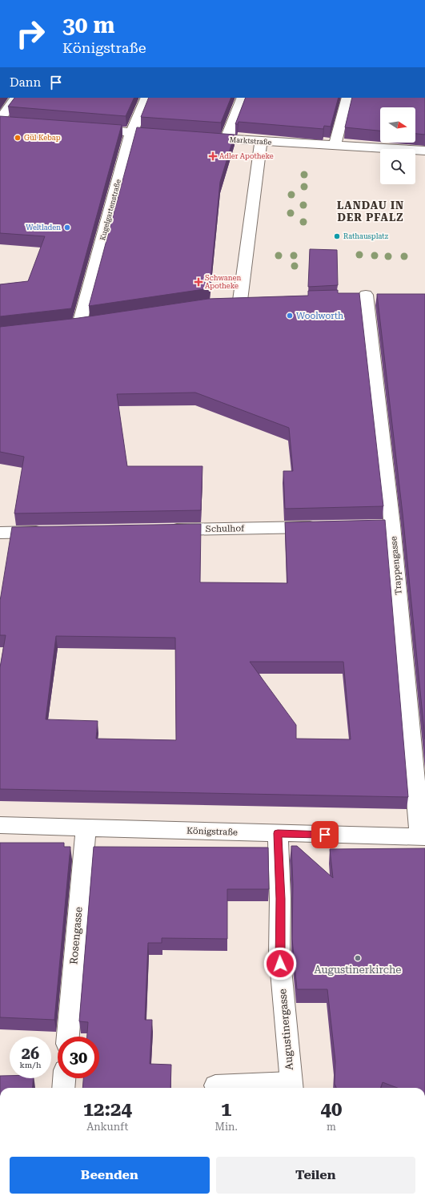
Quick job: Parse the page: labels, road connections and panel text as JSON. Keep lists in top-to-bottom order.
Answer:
{
  "streets": {
    "street": [
      "Marktstraße",
      "Kugelgartenstraße",
      "Schulhof",
      "Trappengasse",
      "Königstraße",
      "Rosengasse",
      "Augustinergasse"
    ]
  },
  "crossings": [
    ["Trappengasse", "Königstraße"],
    ["Königstraße", "Rosengasse"],
    ["Königstraße", "Augustinergasse"]
  ],
  "districts": ["LANDAU IN DER PFALZ"],
  "places": {
    "other": [
      "Gül Kebap",
      "Weltladen",
      "Rathausplatz",
      "Woolworth",
      "Augustinerkirche"
    ],
    "health": ["Adler Apotheke", "Schwanen Apotheke"]
  },
  "north": "right",
  "page": {
    "turn": ["30 m", "Königstraße"],
    "then": "Dann",
    "speed": "26 km/h",
    "limit": "30",
    "eta": [
      "12:24",
      "Ankunft",
      "1",
      "Min.",
      "40",
      "m"
    ],
    "buttons": ["Beenden", "Teilen"]
  }
}
